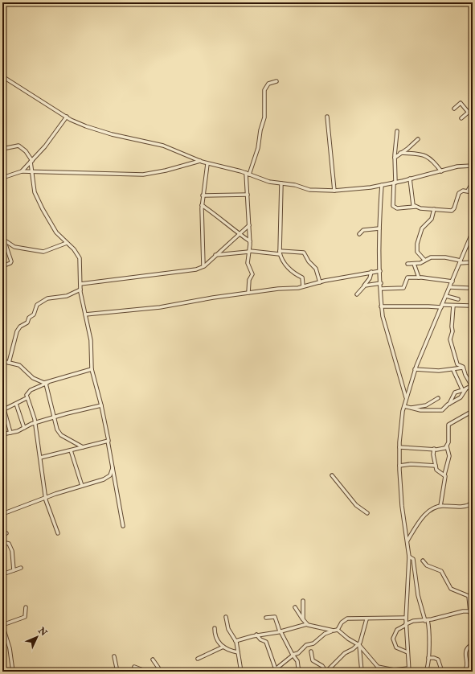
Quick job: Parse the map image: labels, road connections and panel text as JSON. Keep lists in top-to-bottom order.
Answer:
{
  "north": "top right"
}
